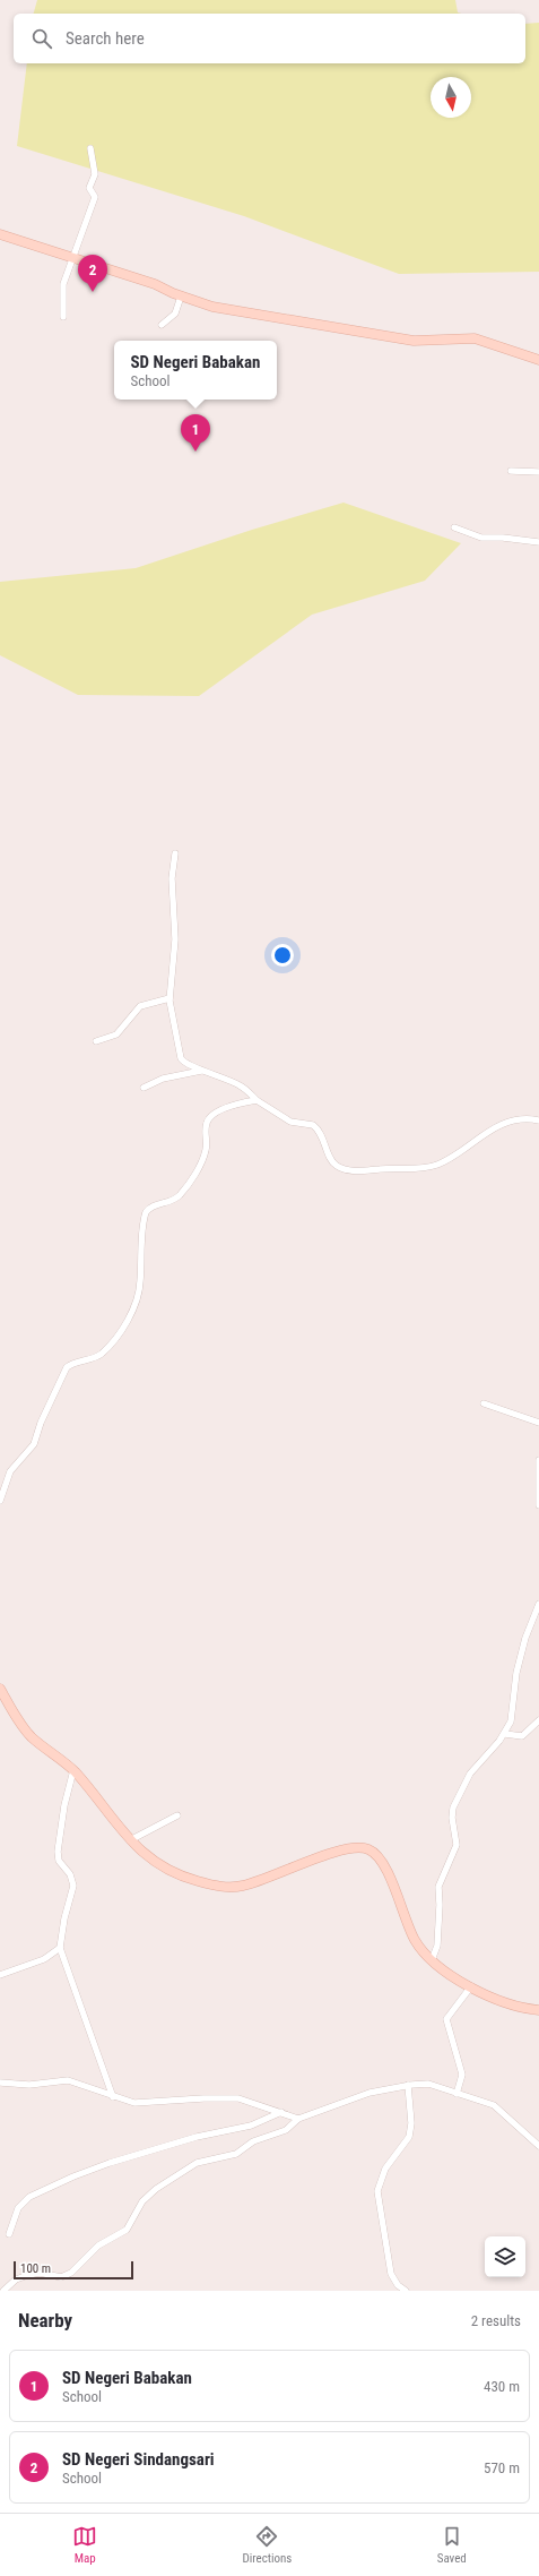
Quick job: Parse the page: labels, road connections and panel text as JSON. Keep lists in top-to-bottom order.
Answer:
{
  "scale_bar": "100 m",
  "north": "bottom",
  "page": {
    "search": "Search here",
    "pins": ["2", "1"],
    "popup": ["SD Negeri Babakan", "School"],
    "scale": "100 m",
    "heading": ["Nearby", "2 results"],
    "list": [
      {
        "mark": "1",
        "name": "SD Negeri Babakan",
        "note": "School",
        "value": "430 m"
      },
      {
        "mark": "2",
        "name": "SD Negeri Sindangsari",
        "note": "School",
        "value": "570 m"
      }
    ],
    "nav": ["Map", "Directions", "Saved"]
  }
}
